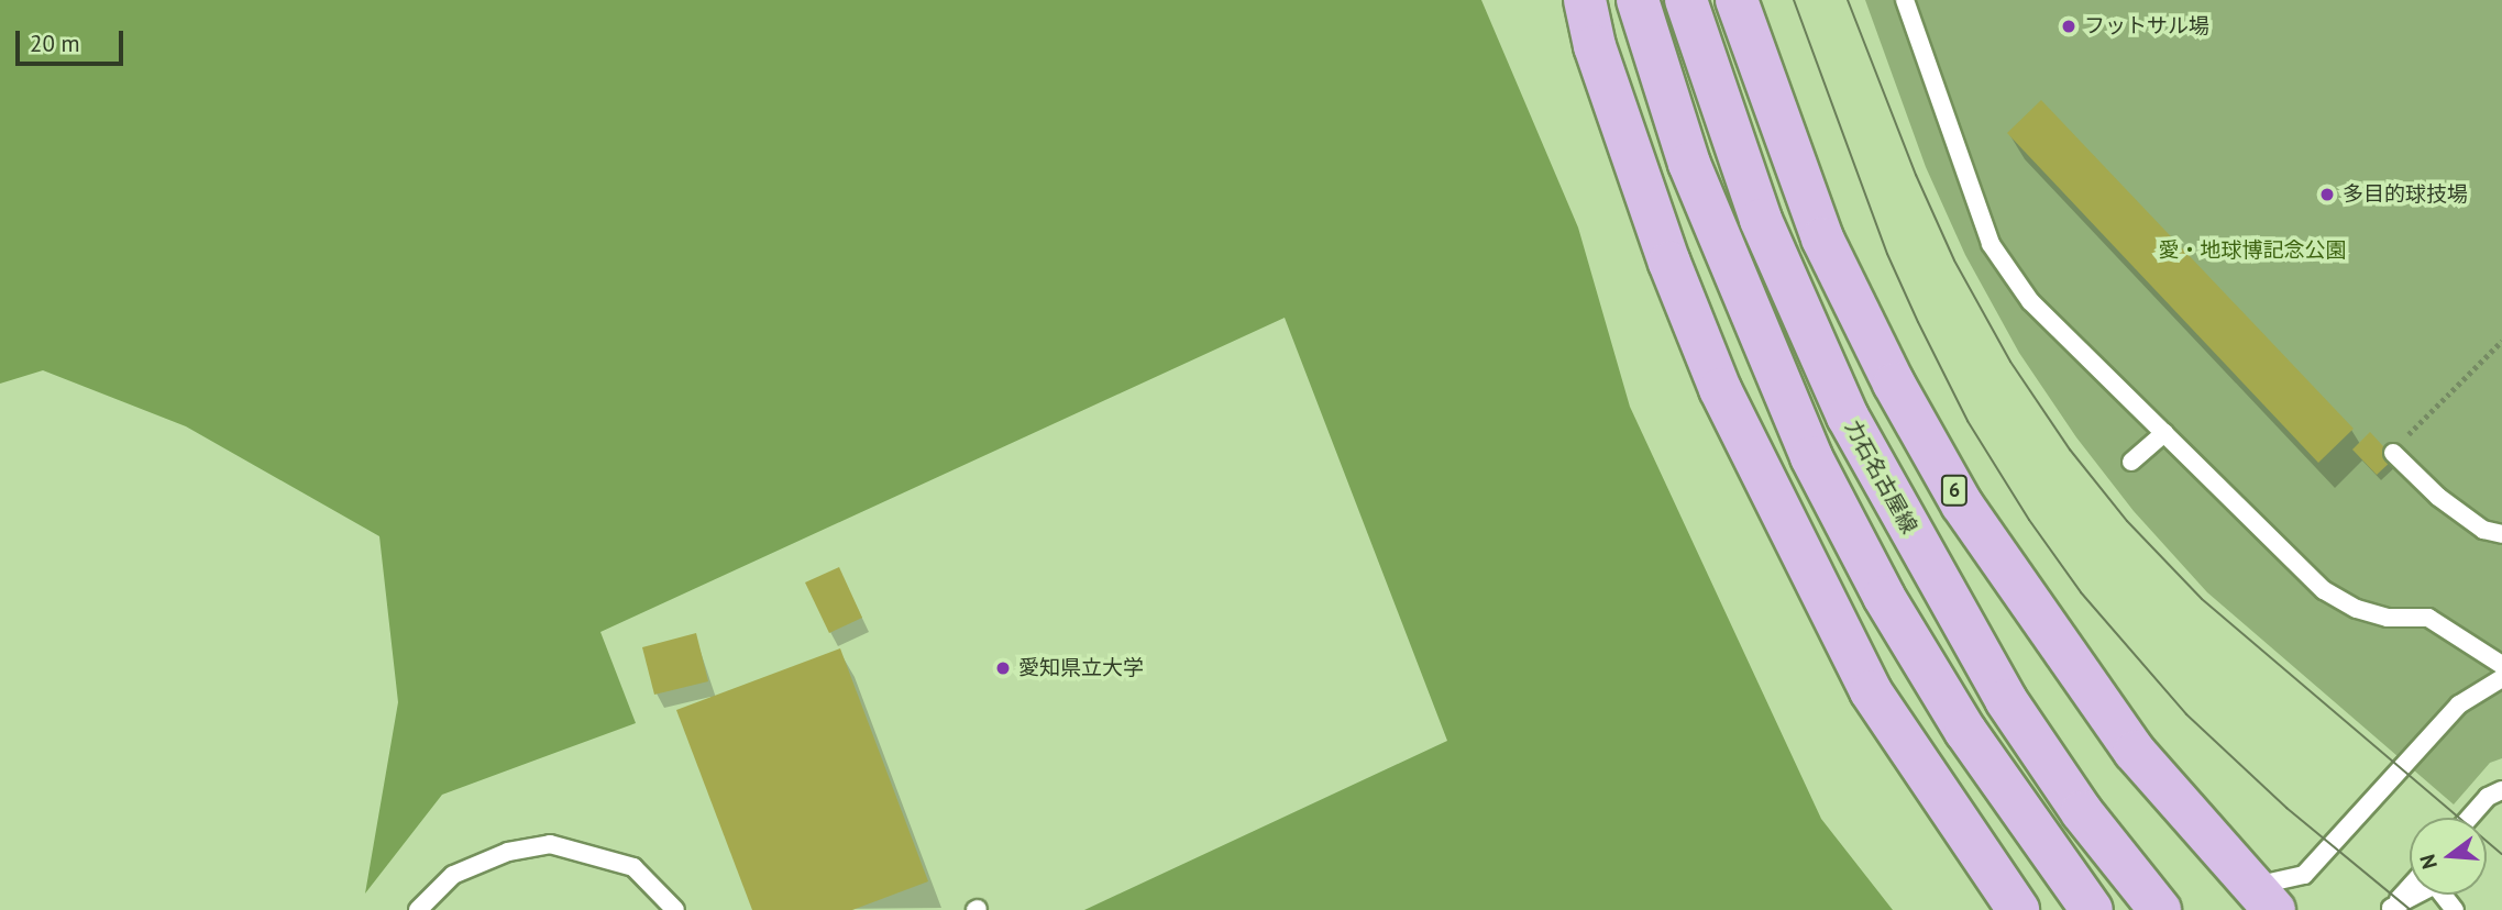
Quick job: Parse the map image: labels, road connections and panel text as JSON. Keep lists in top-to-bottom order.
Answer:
{
  "streets": {
    "main road": ["力石名古屋線", "6"]
  },
  "parks": ["愛・地球博記念公園"],
  "places": ["フットサル場", "多目的球技場", "愛知県立大学"],
  "scale_bar": "20 m",
  "north": "left"
}
